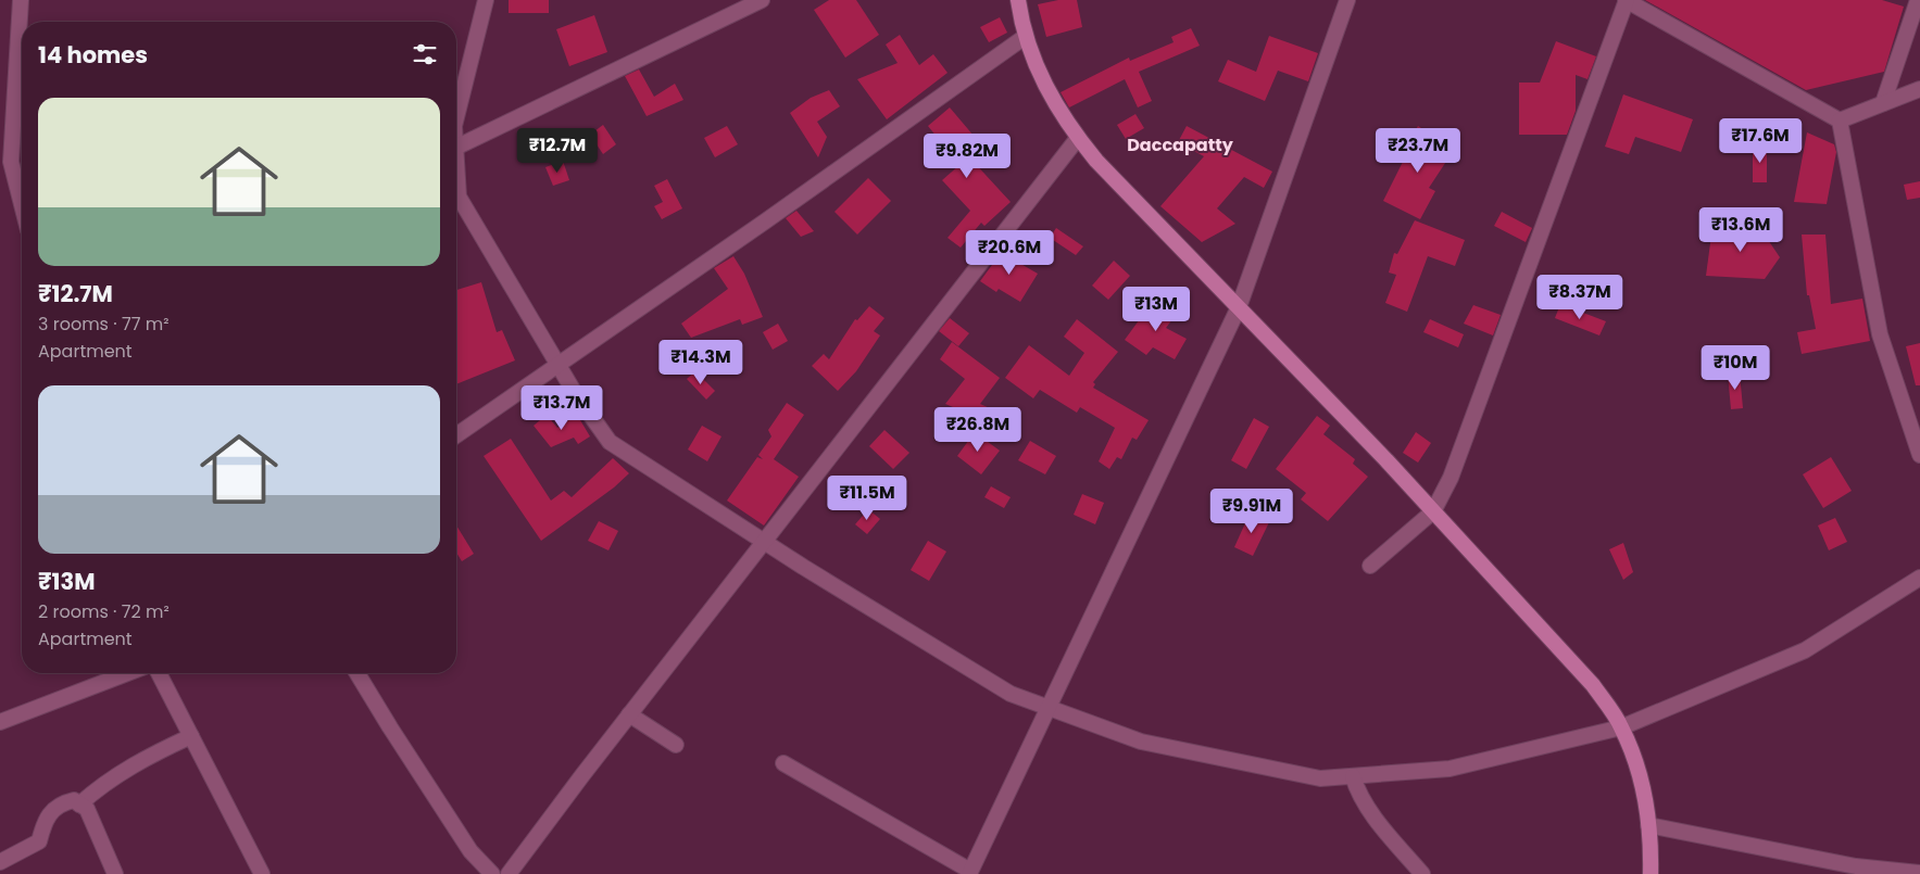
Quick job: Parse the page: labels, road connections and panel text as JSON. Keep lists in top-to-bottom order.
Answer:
{
  "districts": ["Daccapatty"],
  "page": {
    "heading": "14 homes",
    "list": [
      {
        "name": "₹12.7M",
        "note": "3 rooms · 77 m² · Apartment"
      },
      {
        "name": "₹13M",
        "note": "2 rooms · 72 m² · Apartment"
      }
    ],
    "price": [
      "₹17.6M",
      "₹12.7M",
      "₹23.7M",
      "₹9.82M",
      "₹13.6M",
      "₹20.6M",
      "₹8.37M",
      "₹13M",
      "₹14.3M",
      "₹10M",
      "₹13.7M",
      "₹26.8M",
      "₹11.5M",
      "₹9.91M"
    ]
  }
}
